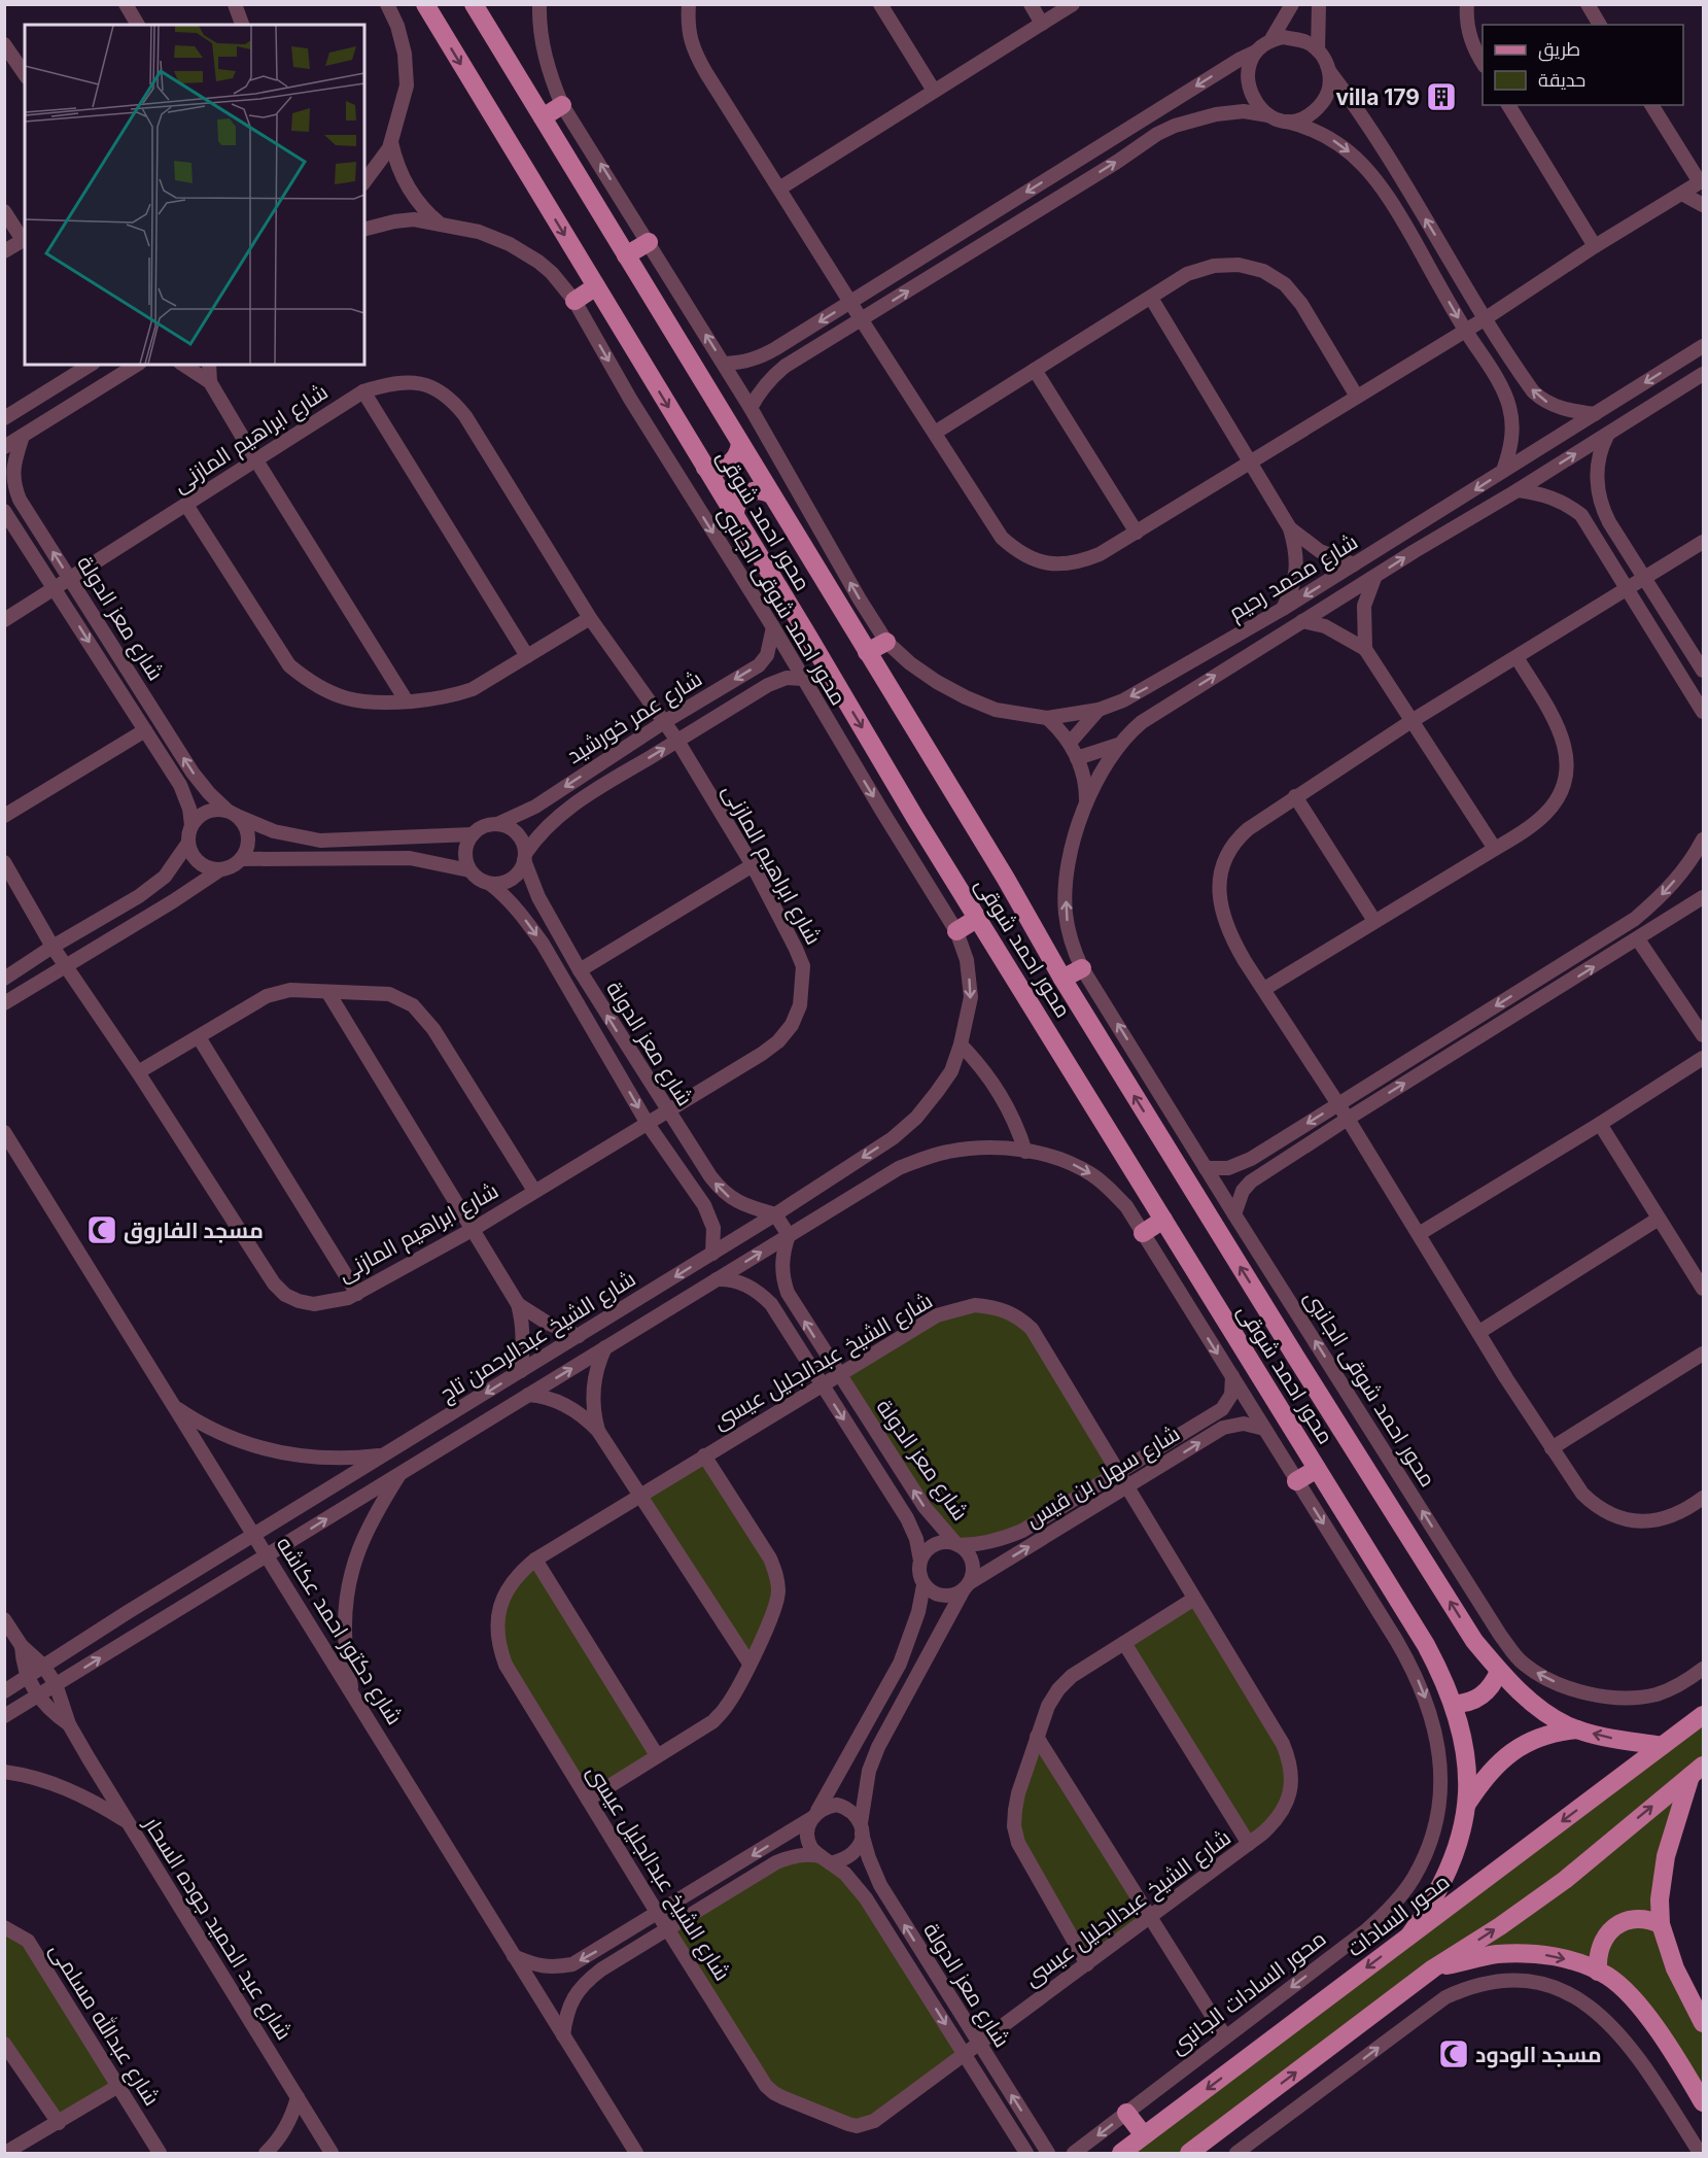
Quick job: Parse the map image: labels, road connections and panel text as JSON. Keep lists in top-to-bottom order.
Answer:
{
  "streets": {
    "main road": ["محور احمد شوقى", "محور السادات"],
    "street": [
      "شارع ابراهيم المازنى",
      "شارع محمد رحيم",
      "محور احمد شوقى الجانبى",
      "شارع معز الدولة",
      "شارع عمر خورشيد",
      "شارع الشيخ عبدالرحمن تاج",
      "شارع الشيخ عبدالجليل عيسى",
      "شارع سهل بن قيس",
      "شارع دكتور احمد عكاشه",
      "شارع عبد الحميد جوده السحار",
      "محور السادات الجانبى",
      "شارع عبدالله مسلمى"
    ]
  },
  "crossings": [
    ["شارع ابراهيم المازنى", "شارع معز الدولة"],
    ["شارع ابراهيم المازنى", "شارع عمر خورشيد"],
    ["محور احمد شوقى", "محور السادات"],
    ["شارع محمد رحيم", "محور احمد شوقى الجانبى"],
    ["محور احمد شوقى الجانبى", "شارع عمر خورشيد"],
    ["محور احمد شوقى الجانبى", "شارع الشيخ عبدالرحمن تاج"],
    ["شارع معز الدولة", "شارع عمر خورشيد"],
    ["شارع معز الدولة", "شارع الشيخ عبدالرحمن تاج"],
    ["شارع معز الدولة", "شارع الشيخ عبدالجليل عيسى"],
    ["شارع معز الدولة", "شارع سهل بن قيس"],
    ["شارع الشيخ عبدالرحمن تاج", "شارع دكتور احمد عكاشه"],
    ["شارع الشيخ عبدالرحمن تاج", "شارع عبد الحميد جوده السحار"],
    ["شارع الشيخ عبدالجليل عيسى", "شارع سهل بن قيس"]
  ],
  "one_way": ["محور السادات الجانبى"],
  "places": {
    "building": ["villa 179"],
    "mosque": ["مسجد الفاروق", "مسجد الودود"]
  },
  "legend": ["طريق", "حديقة"]
}
